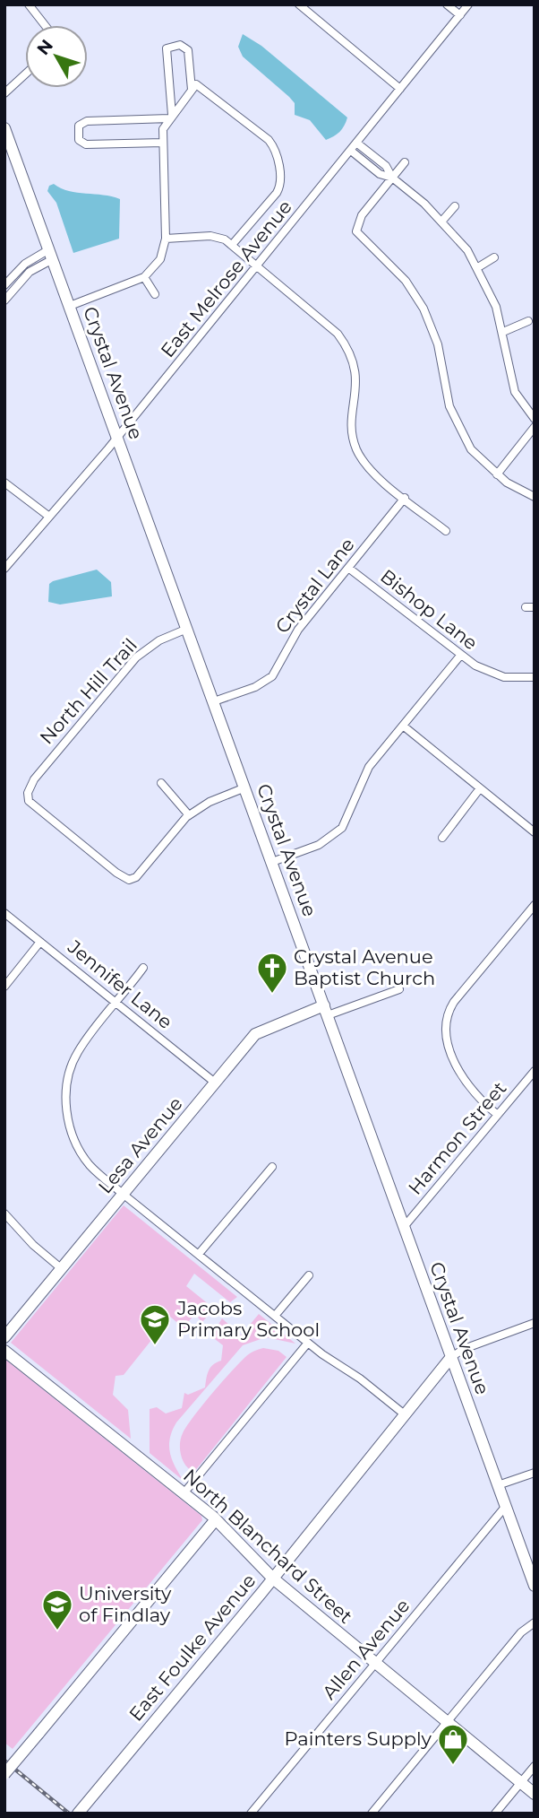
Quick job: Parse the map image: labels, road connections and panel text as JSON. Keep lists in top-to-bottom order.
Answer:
{
  "streets": {
    "street": [
      "East Melrose Avenue",
      "Crystal Avenue",
      "Crystal Lane",
      "Bishop Lane",
      "North Hill Trail",
      "Jennifer Lane",
      "Harmon Street",
      "Lesa Avenue",
      "North Blanchard Street",
      "East Foulke Avenue",
      "Allen Avenue"
    ]
  },
  "crossings": [
    ["East Melrose Avenue", "Crystal Avenue"],
    ["Crystal Avenue", "Crystal Lane"],
    ["Crystal Avenue", "North Hill Trail"],
    ["Crystal Avenue", "Harmon Street"],
    ["Crystal Avenue", "Lesa Avenue"],
    ["Crystal Avenue", "East Foulke Avenue"],
    ["Crystal Avenue", "Allen Avenue"],
    ["Crystal Lane", "Bishop Lane"],
    ["Jennifer Lane", "Lesa Avenue"],
    ["North Blanchard Street", "East Foulke Avenue"],
    ["North Blanchard Street", "Allen Avenue"]
  ],
  "places": {
    "church": ["Crystal Avenue Baptist Church"],
    "school or university": ["Jacobs Primary School", "University of Findlay"],
    "shop": ["Painters Supply"]
  },
  "north": "top left"
}
